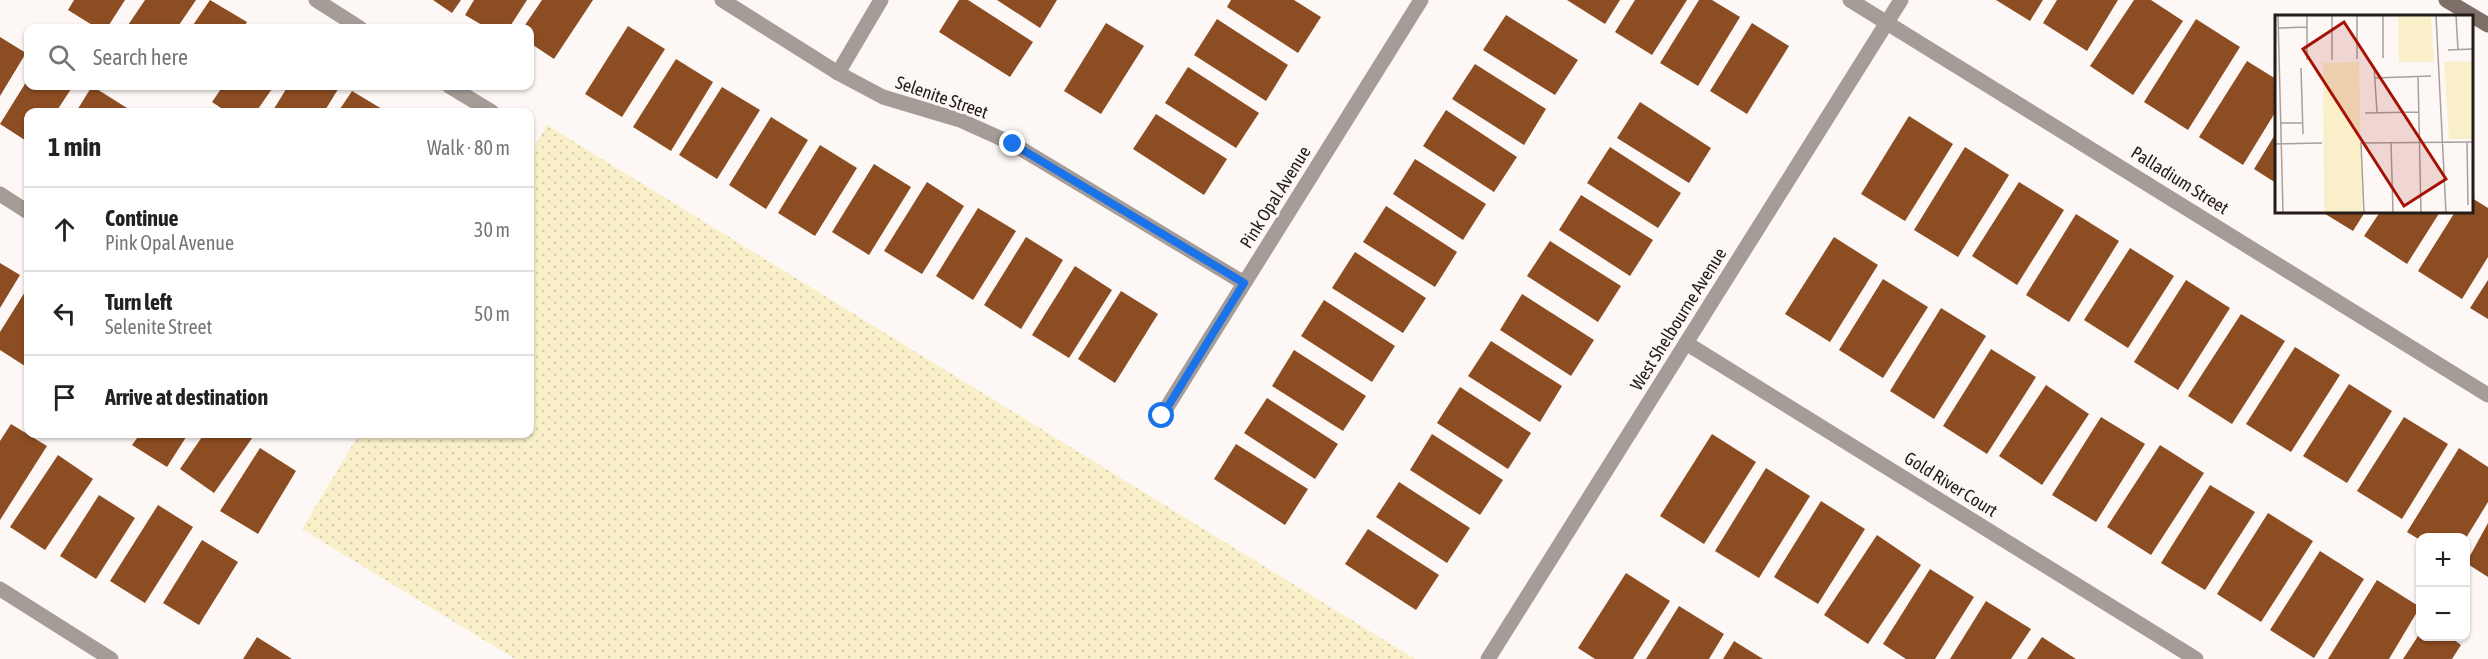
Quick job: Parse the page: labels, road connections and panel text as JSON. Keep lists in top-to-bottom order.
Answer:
{
  "streets": {
    "street": [
      "Selenite Street",
      "Palladium Street",
      "Pink Opal Avenue",
      "West Shelbourne Avenue",
      "Gold River Court"
    ]
  },
  "crossings": [
    ["Selenite Street", "Pink Opal Avenue"],
    ["Palladium Street", "West Shelbourne Avenue"],
    ["West Shelbourne Avenue", "Gold River Court"]
  ],
  "page": {
    "search": "Search here",
    "heading": ["1 min", "Walk · 80 m"],
    "list": [
      ["Continue", "Pink Opal Avenue", "30 m"],
      ["Turn left", "Selenite Street", "50 m"],
      "Arrive at destination"
    ],
    "map_buttons": ["+", "−"]
  }
}
